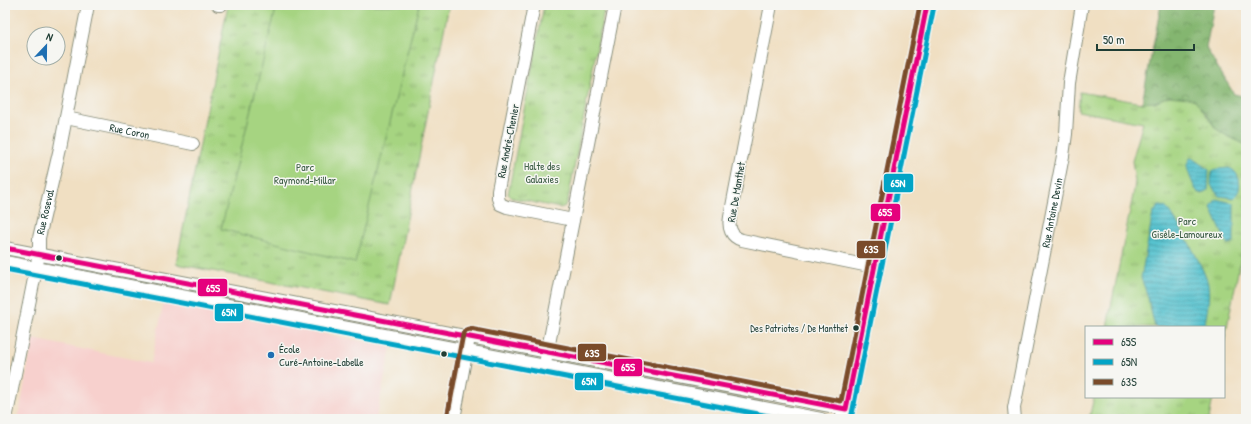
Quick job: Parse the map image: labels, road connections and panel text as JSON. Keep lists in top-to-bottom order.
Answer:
{
  "streets": {
    "street": [
      "Rue Coron",
      "Rue André-Chenier",
      "Rue De Manthet",
      "Rue Roseval",
      "Rue Antoine Devin"
    ]
  },
  "crossings": [
    ["Rue Coron", "Rue Roseval"]
  ],
  "parks": ["Halte des Galaxies", "Parc Raymond-Millar", "Parc Gisèle-Lamoureux"],
  "places": ["Des Patriotes / De Manthet", "École Curé-Antoine-Labelle"],
  "lines": ["transit line 65S", "transit line 63S", "transit line 65N"],
  "legend": ["65S", "65N", "63S"],
  "scale_bar": "50 m",
  "north": "top"
}
